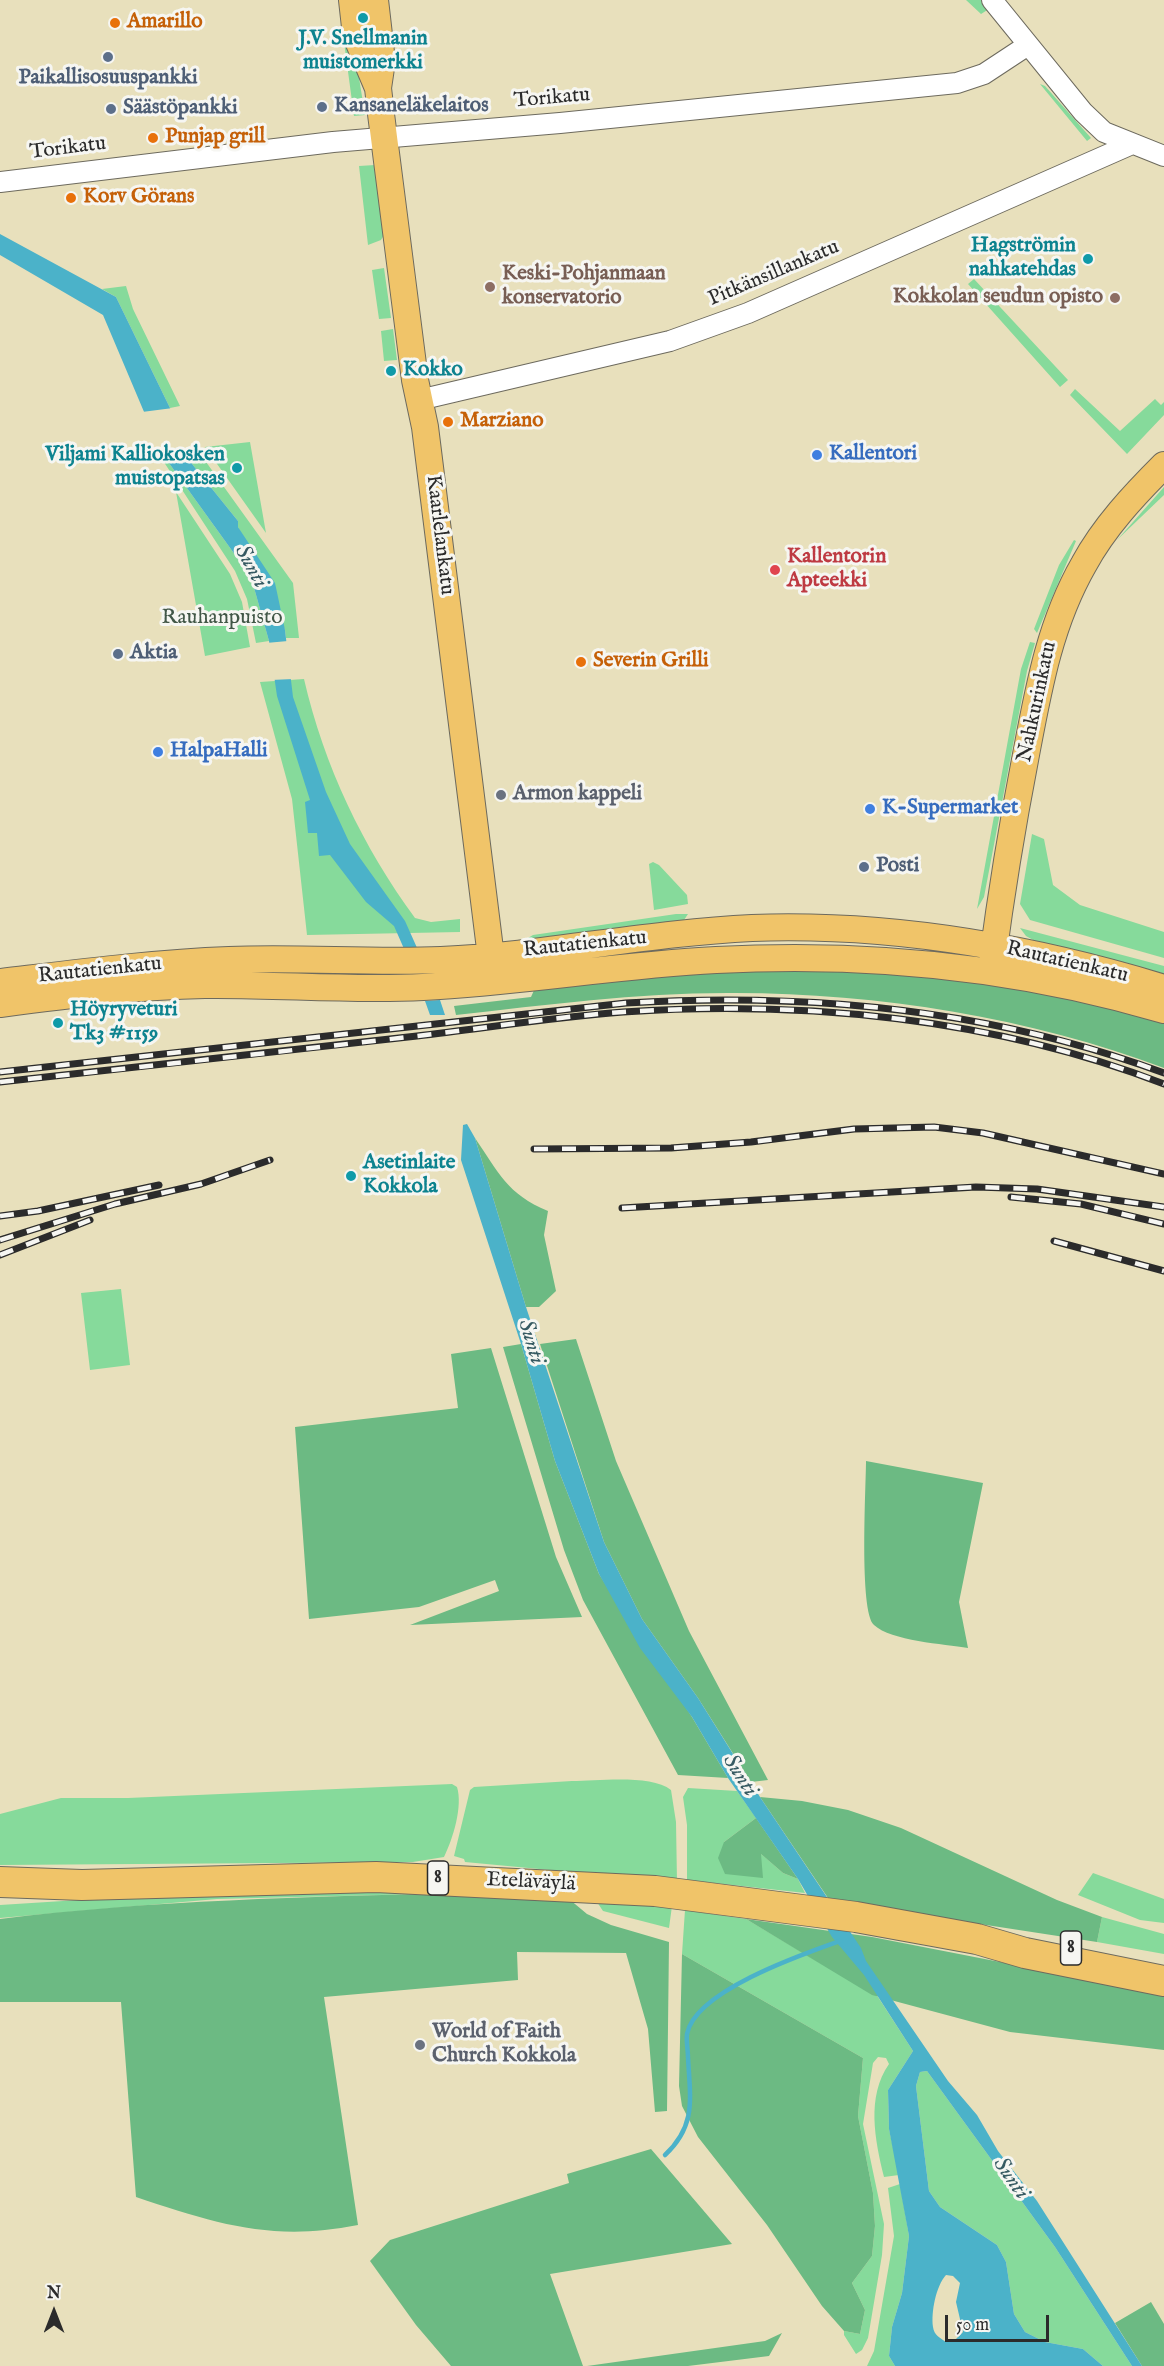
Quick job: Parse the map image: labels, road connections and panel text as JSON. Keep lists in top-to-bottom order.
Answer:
{
  "streets": {
    "highway": ["8", "Eteläväylä"],
    "main road": ["Kaarlelankatu", "Nahkurinkatu", "Rautatienkatu"],
    "street": ["Torikatu", "Pitkänsillankatu"]
  },
  "crossings": [
    ["Torikatu", "Kaarlelankatu"],
    ["Pitkänsillankatu", "Kaarlelankatu"],
    ["Kaarlelankatu", "Rautatienkatu"],
    ["Nahkurinkatu", "Rautatienkatu"]
  ],
  "water": ["Sunti"],
  "parks": ["Rauhanpuisto"],
  "places": [
    "J.V. Snellmanin muistomerkki",
    "Amarillo",
    "Paikallisosuuspankki",
    "Kansaneläkelaitos",
    "Säästöpankki",
    "Punjap grill",
    "Korv Görans",
    "Hagströmin nahkatehdas",
    "Keski-Pohjanmaan konservatorio",
    "Kokkolan seudun opisto",
    "Kokko",
    "Marziano",
    "Kallentori",
    "Viljami Kalliokosken muistopatsas",
    "Kallentorin Apteekki",
    "Aktia",
    "Severin Grilli",
    "HalpaHalli",
    "Armon kappeli",
    "K-Supermarket",
    "Posti",
    "Höyryveturi Tk3 #1159",
    "Asetinlaite Kokkola",
    "World of Faith Church Kokkola"
  ],
  "scale_bar": "50 m",
  "north": "top"
}
